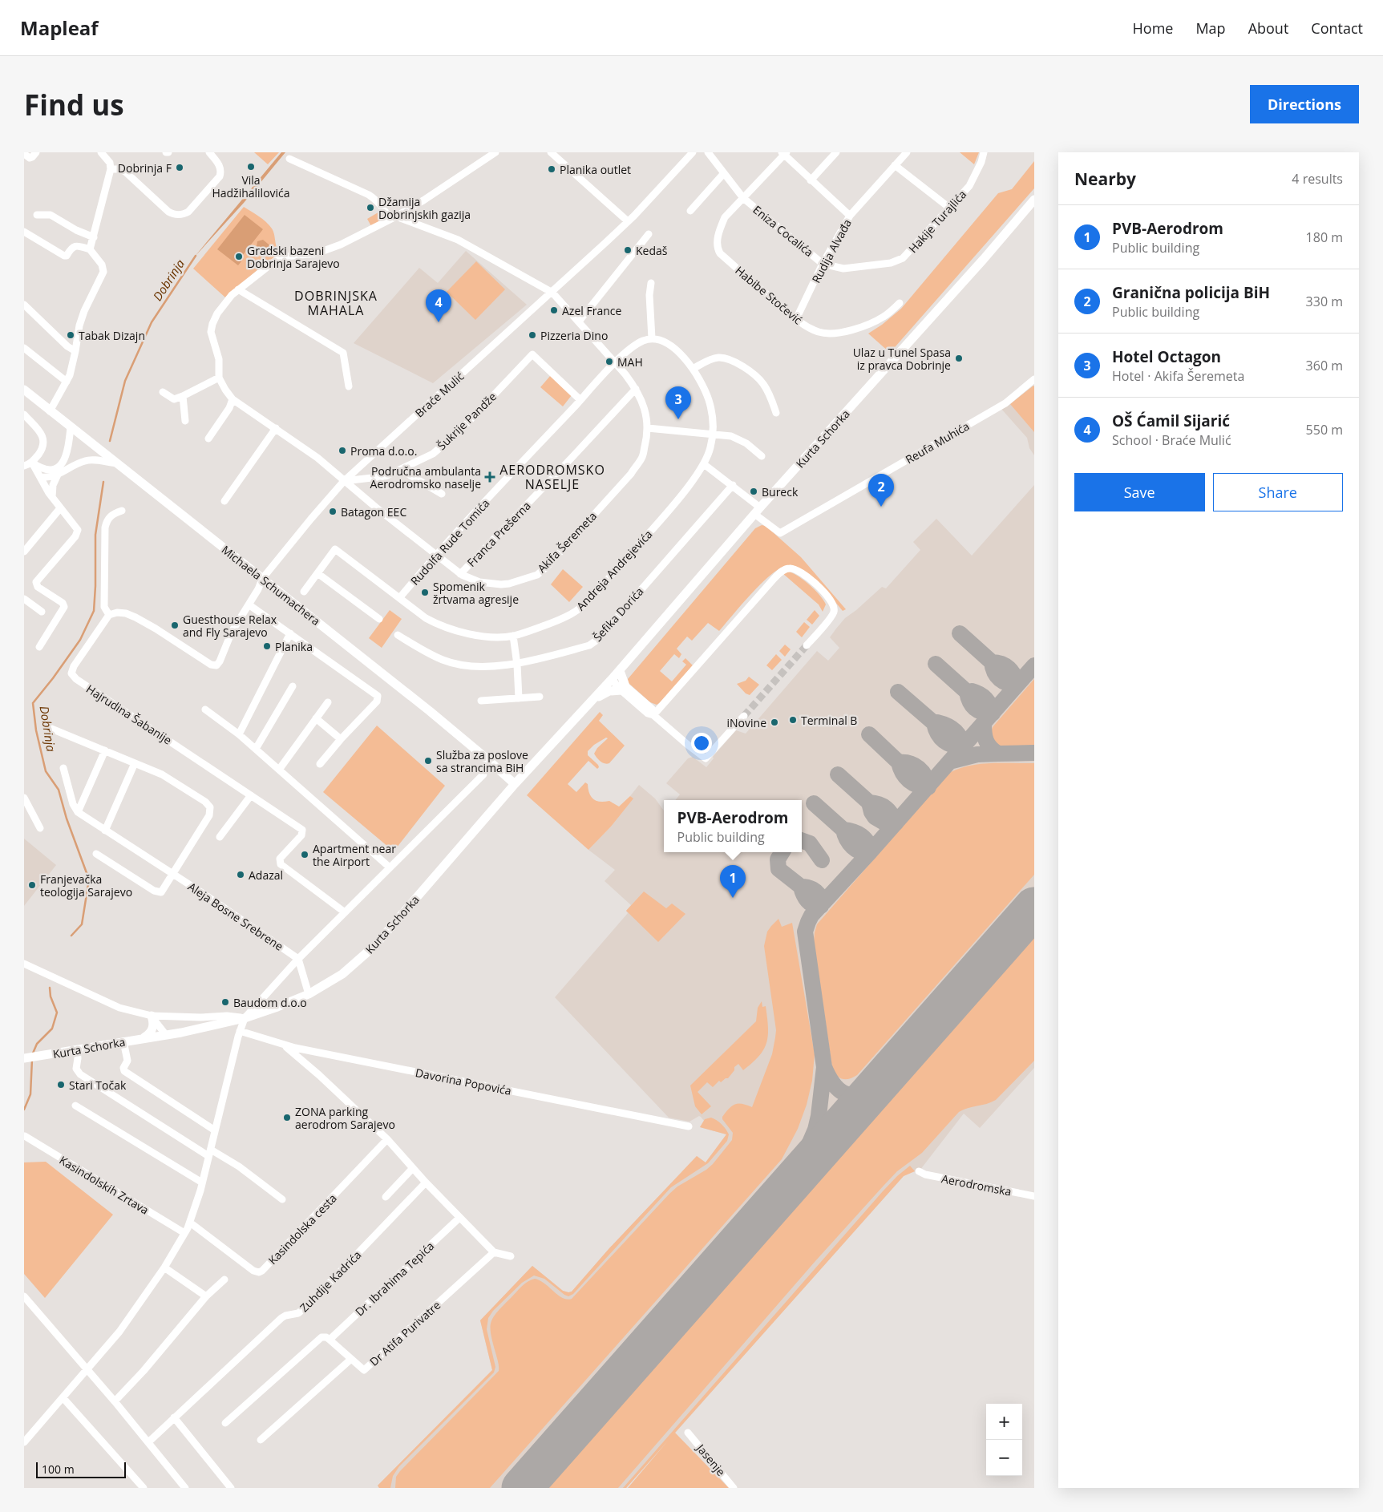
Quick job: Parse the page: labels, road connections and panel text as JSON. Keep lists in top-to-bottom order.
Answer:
{
  "streets": {
    "main road": ["Kurta Schorka", "Michaela Schumachera"],
    "street": [
      "Hakije Turajlića",
      "Eniza Cocalića",
      "Rudija Alvađa",
      "Habibe Stočević",
      "Braće Mulić",
      "Šukrije Pandže",
      "Reufa Muhića",
      "Franca Prešerna",
      "Rudolfa Rude Tomića",
      "Akifa Šeremeta",
      "Andreja Andrejevića",
      "Šefika Dorića",
      "Hajrudina Šabanije",
      "Aleja Bosne Srebrene",
      "Davorina Popovića",
      "Kasindolskih Zrtava",
      "Aerodromska",
      "Kasindolska cesta",
      "Dr. Ibrahima Tepića",
      "Zuhdije Kadrića",
      "Dr Atifa Purivatre",
      "Jasenje"
    ]
  },
  "crossings": [
    ["Hakije Turajlića", "Eniza Cocalića"],
    ["Hakije Turajlića", "Rudija Alvađa"],
    ["Eniza Cocalića", "Rudija Alvađa"],
    ["Eniza Cocalića", "Habibe Stočević"],
    ["Rudija Alvađa", "Habibe Stočević"],
    ["Braće Mulić", "Šukrije Pandže"],
    ["Braće Mulić", "Akifa Šeremeta"],
    ["Braće Mulić", "Michaela Schumachera"],
    ["Šukrije Pandže", "Rudolfa Rude Tomića"],
    ["Šukrije Pandže", "Akifa Šeremeta"],
    ["Kurta Schorka", "Reufa Muhića"],
    ["Kurta Schorka", "Michaela Schumachera"],
    ["Franca Prešerna", "Akifa Šeremeta"],
    ["Rudolfa Rude Tomića", "Akifa Šeremeta"],
    ["Rudolfa Rude Tomića", "Andreja Andrejevića"]
  ],
  "districts": ["DOBRINJSKA MAHALA", "AERODROMSKO NASELJE"],
  "water": ["Dobrinja"],
  "places": {
    "other": [
      "Vila Hadžihalilovića",
      "Dobrinja F",
      "Planika outlet",
      "Džamija Dobrinjskih gazija",
      "Kedaš",
      "Gradski bazeni Dobrinja Sarajevo",
      "Azel France",
      "Tabak Dizajn",
      "Pizzeria Dino",
      "Ulaz u Tunel Spasa iz pravca Dobrinje",
      "MAH",
      "Proma d.o.o.",
      "Bureck",
      "Batagon EEC",
      "Spomenik žrtvama agresije",
      "Guesthouse Relax and Fly Sarajevo",
      "Planika",
      "Terminal B",
      "iNovine",
      "Služba za poslove sa strancima BiH",
      "Apartment near the Airport",
      "Adazal",
      "Franjevačka teologija Sarajevo",
      "Baudom d.o.o",
      "Stari Točak",
      "ZONA parking aerodrom Sarajevo"
    ],
    "health": ["Područna ambulanta Aerodromsko naselje"]
  },
  "scale_bar": "100 m",
  "page": {
    "header": "Mapleaf",
    "nav": [
      "Home",
      "Map",
      "About",
      "Contact"
    ],
    "buttons": [
      "Directions",
      ["Save", "Share"]
    ],
    "title": "Find us",
    "heading": ["Nearby", "4 results"],
    "list": [
      {
        "mark": "1",
        "name": "PVB-Aerodrom",
        "note": "Public building",
        "value": "180 m"
      },
      {
        "mark": "2",
        "name": "Granična policija BiH",
        "note": "Public building",
        "value": "330 m"
      },
      {
        "mark": "3",
        "name": "Hotel Octagon",
        "note": "Hotel · Akifa Šeremeta",
        "value": "360 m"
      },
      {
        "mark": "4",
        "name": "OŠ Ćamil Sijarić",
        "note": "School · Braće Mulić",
        "value": "550 m"
      }
    ],
    "pins": [
      "4",
      "3",
      "2",
      "1"
    ],
    "popup": ["PVB-Aerodrom", "Public building"],
    "map_buttons": ["+", "−"],
    "scale": "100 m"
  }
}
